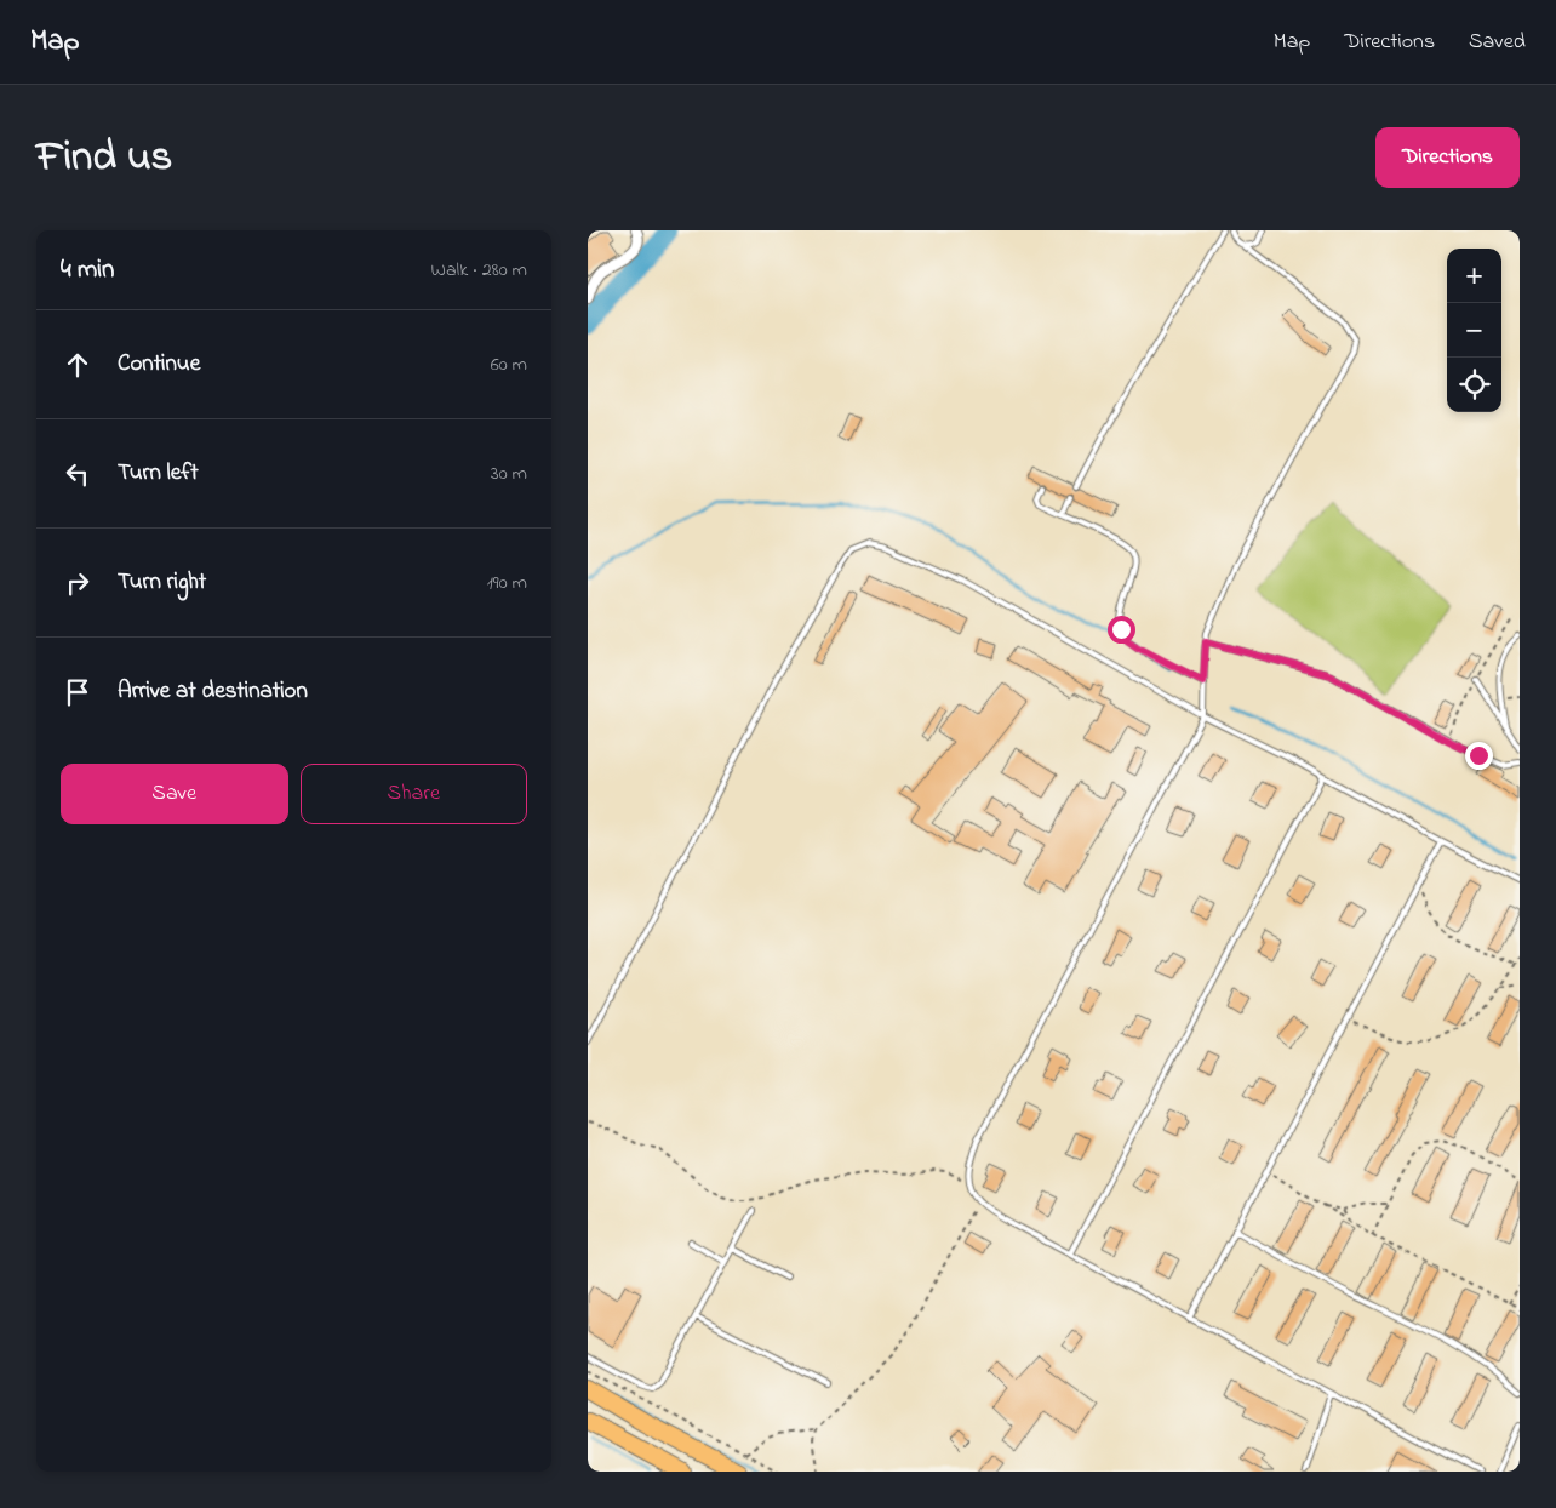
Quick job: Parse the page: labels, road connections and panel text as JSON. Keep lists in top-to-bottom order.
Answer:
{
  "page": {
    "header": "Map",
    "nav": ["Map", "Directions", "Saved"],
    "title": "Find us",
    "buttons": [
      "Directions",
      ["Save", "Share"]
    ],
    "heading": ["4 min", "Walk · 280 m"],
    "map_buttons": ["+", "−"],
    "list": [
      ["Continue", "60 m"],
      ["Turn left", "30 m"],
      ["Turn right", "190 m"],
      "Arrive at destination"
    ]
  }
}
